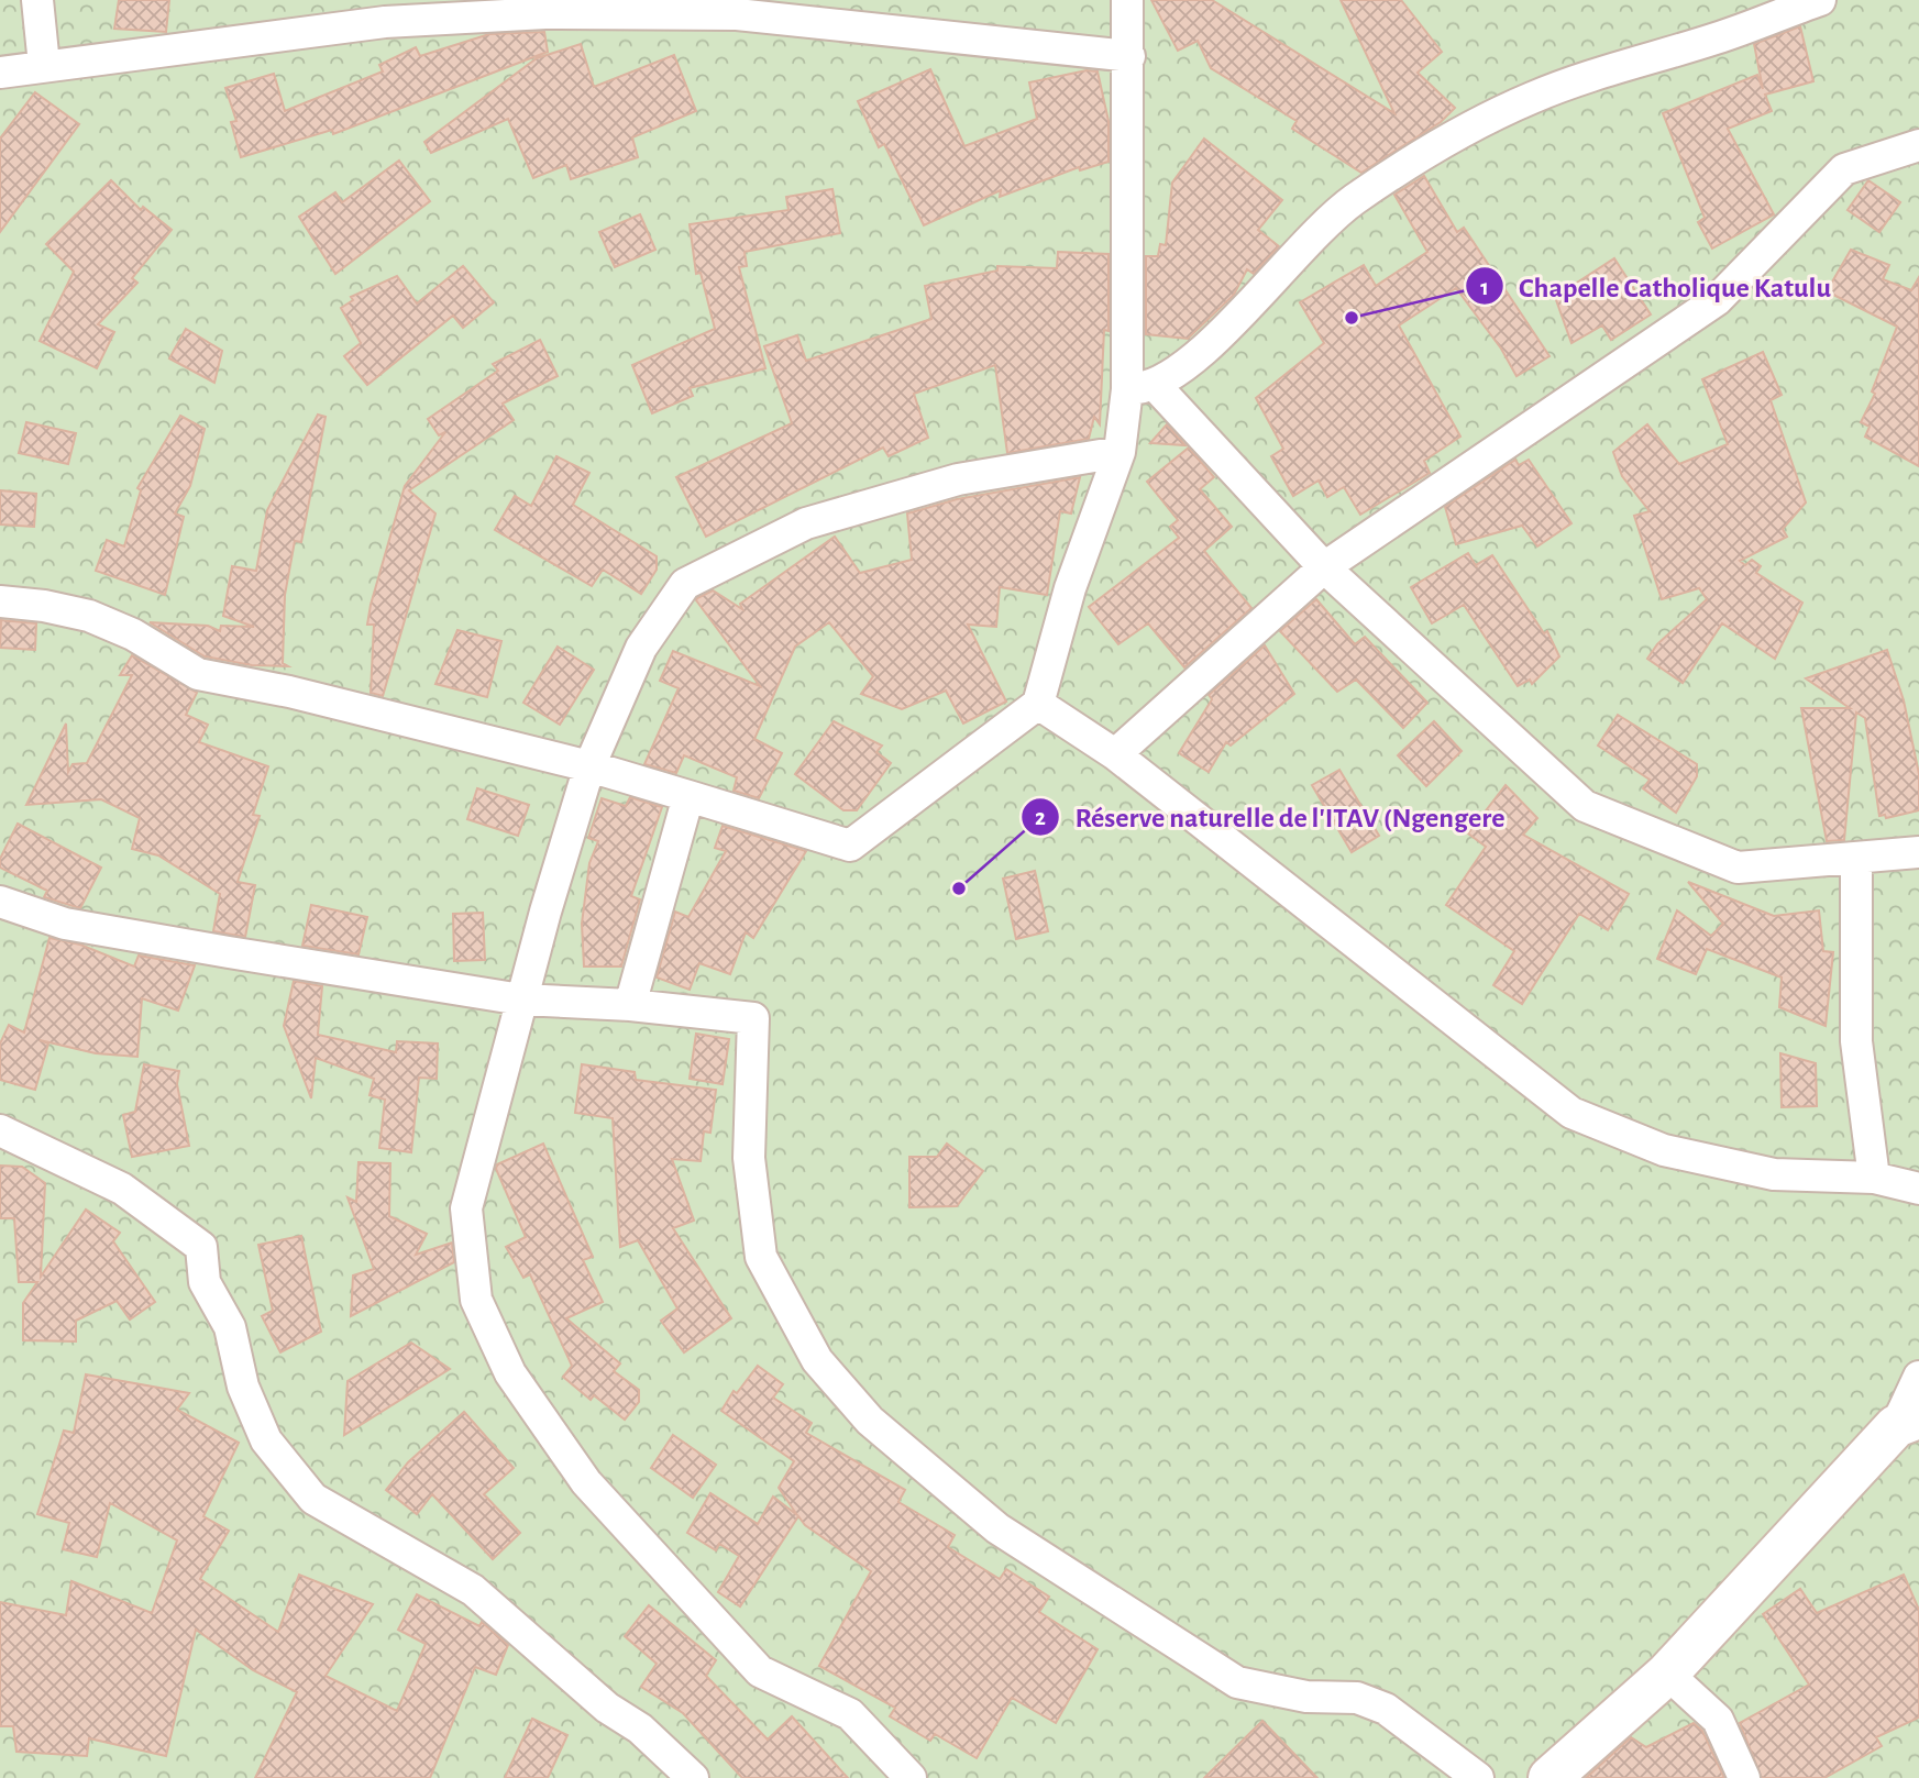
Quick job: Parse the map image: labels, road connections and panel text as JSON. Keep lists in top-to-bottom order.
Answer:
{
  "places": ["Chapelle Catholique Katulu", "Réserve naturelle de l'ITAV (Ngengere"]
}
